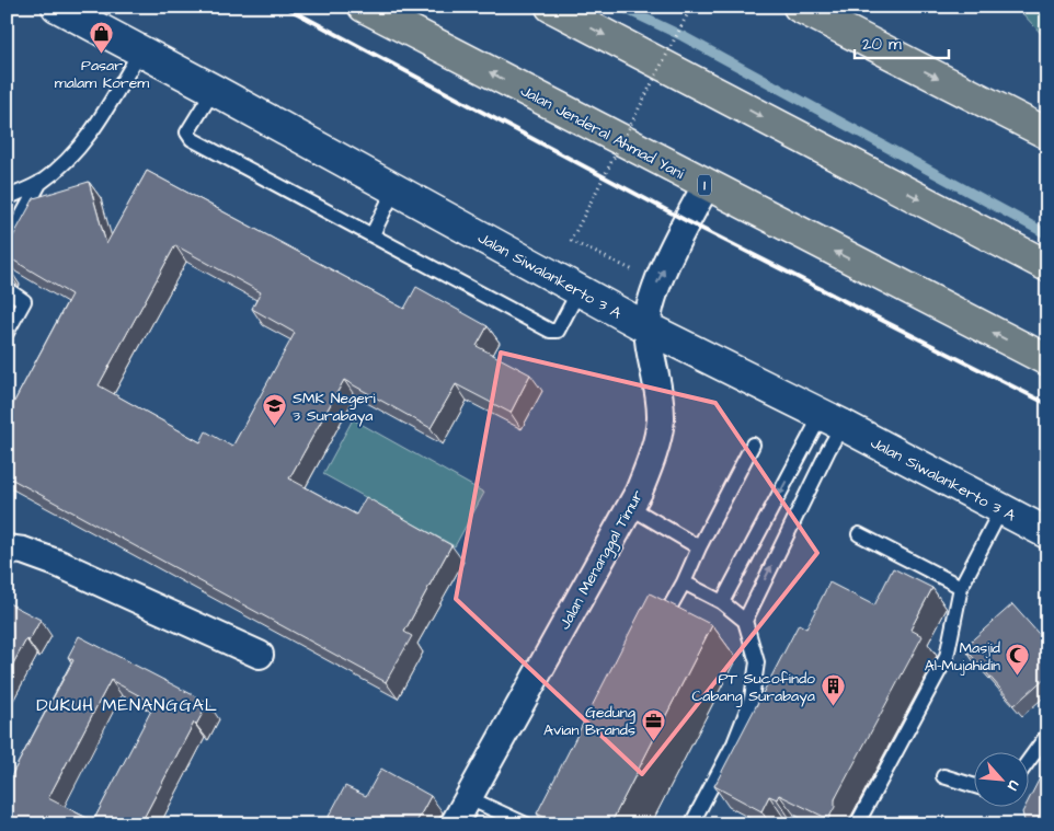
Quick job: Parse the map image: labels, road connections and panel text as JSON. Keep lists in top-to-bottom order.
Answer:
{
  "streets": {
    "highway": ["Jalan Jenderal Ahmad Yani", "1"],
    "main road": ["Jalan Siwalankerto 3 A"],
    "street": ["Jalan Menanggal Timur"]
  },
  "crossings": [
    ["Jalan Jenderal Ahmad Yani", "Jalan Menanggal Timur"],
    ["Jalan Siwalankerto 3 A", "Jalan Menanggal Timur"]
  ],
  "districts": ["DUKUH MENANGGAL"],
  "places": {
    "shop": ["Pasar malam Korem"],
    "school or university": ["SMK Negeri 3 Surabaya"],
    "mosque": ["Masjid Al-Mujahidin"],
    "building": ["PT Sucofindo Cabang Surabaya"],
    "office": ["Gedung Avian Brands"]
  },
  "scale_bar": "20 m",
  "north": "bottom right"
}
